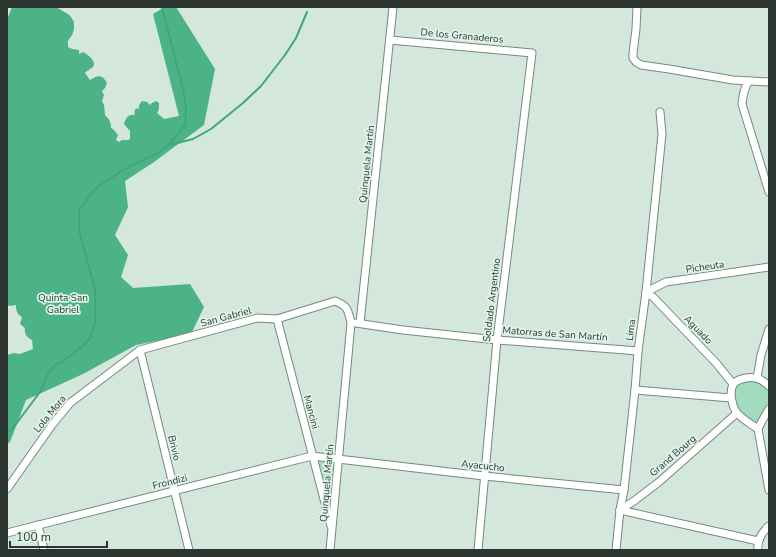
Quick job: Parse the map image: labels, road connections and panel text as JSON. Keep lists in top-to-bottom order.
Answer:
{
  "streets": {
    "street": [
      "De los Granaderos",
      "Quinquela Martín",
      "Picheuta",
      "Soldado Argentino",
      "San Gabriel",
      "Lima",
      "Aguado",
      "Matorras de San Martín",
      "Mancini",
      "Lola Mora",
      "Brivio",
      "Grand Bourg",
      "Ayacucho",
      "Frondizi"
    ]
  },
  "crossings": [
    ["De los Granaderos", "Quinquela Martín"],
    ["De los Granaderos", "Soldado Argentino"],
    ["Quinquela Martín", "San Gabriel"],
    ["Quinquela Martín", "Matorras de San Martín"],
    ["Quinquela Martín", "Mancini"],
    ["Quinquela Martín", "Ayacucho"],
    ["Quinquela Martín", "Frondizi"],
    ["Picheuta", "Lima"],
    ["Picheuta", "Aguado"],
    ["Soldado Argentino", "Matorras de San Martín"],
    ["Soldado Argentino", "Ayacucho"],
    ["San Gabriel", "Matorras de San Martín"],
    ["San Gabriel", "Mancini"],
    ["San Gabriel", "Lola Mora"],
    ["San Gabriel", "Brivio"],
    ["Lima", "Aguado"],
    ["Lima", "Matorras de San Martín"],
    ["Lima", "Grand Bourg"],
    ["Lima", "Ayacucho"],
    ["Mancini", "Frondizi"],
    ["Lola Mora", "Brivio"],
    ["Brivio", "Frondizi"],
    ["Ayacucho", "Frondizi"]
  ],
  "parks": ["Quinta San Gabriel"],
  "scale_bar": "100 m"
}
